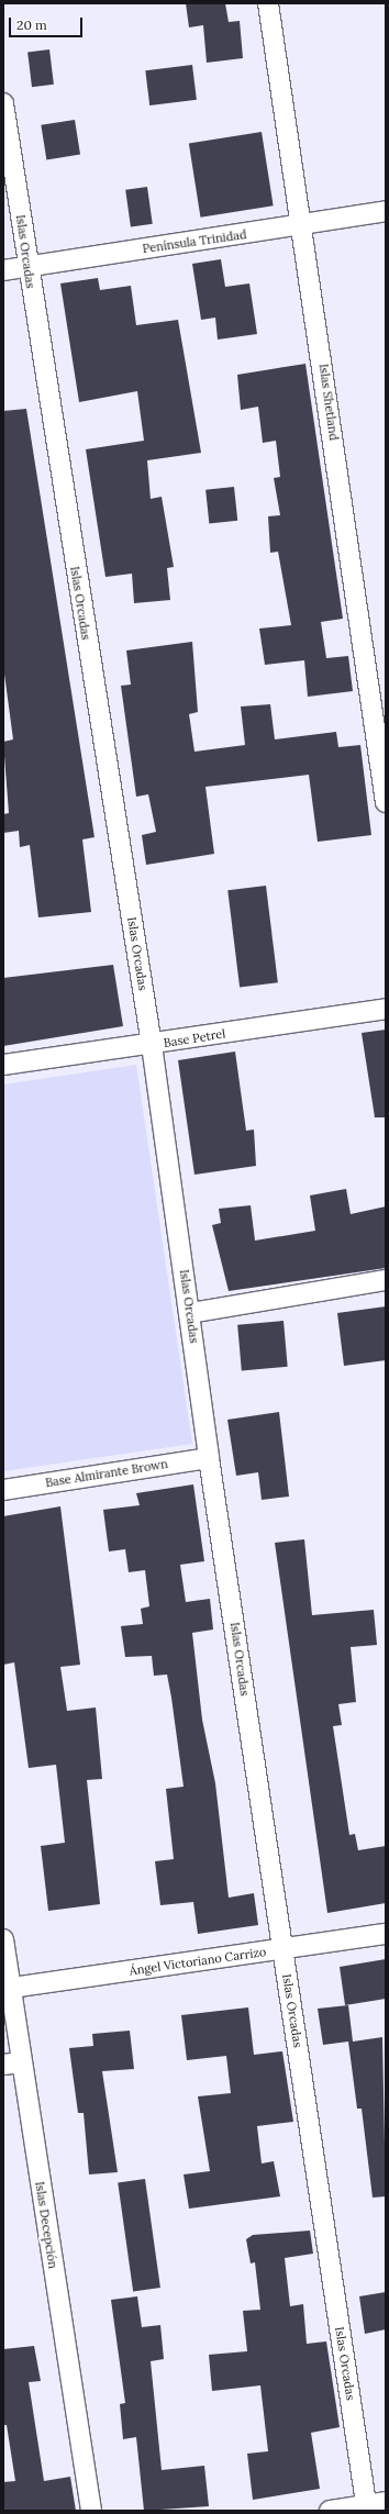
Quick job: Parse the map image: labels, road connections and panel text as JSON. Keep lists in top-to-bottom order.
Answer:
{
  "streets": {
    "street": [
      "Península Trinidad",
      "Islas Orcadas",
      "Islas Shetland",
      "Base Petrel",
      "Base Almirante Brown",
      "Ángel Victoriano Carrizo",
      "Islas Decepción"
    ]
  },
  "crossings": [
    ["Península Trinidad", "Islas Orcadas"],
    ["Península Trinidad", "Islas Shetland"],
    ["Islas Orcadas", "Base Petrel"],
    ["Islas Orcadas", "Base Almirante Brown"],
    ["Islas Orcadas", "Ángel Victoriano Carrizo"],
    ["Ángel Victoriano Carrizo", "Islas Decepción"]
  ],
  "scale_bar": "20 m"
}
